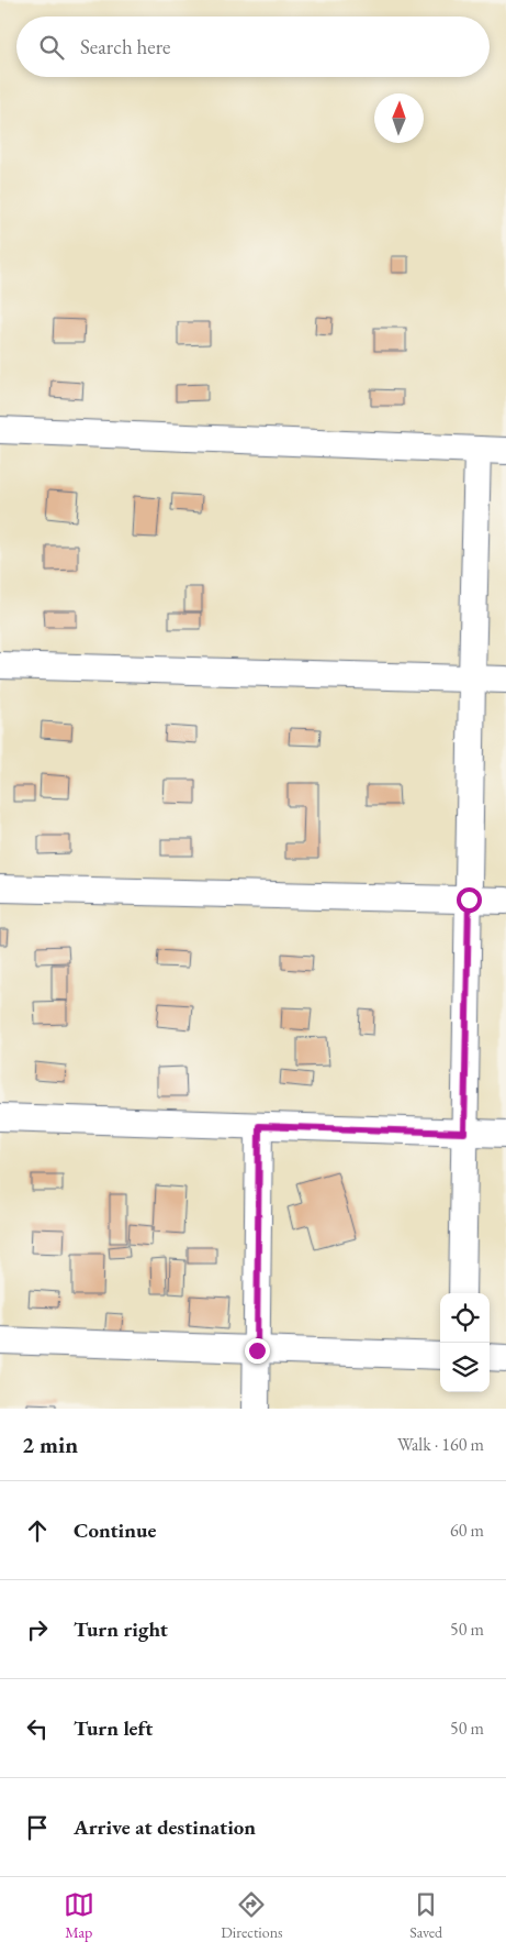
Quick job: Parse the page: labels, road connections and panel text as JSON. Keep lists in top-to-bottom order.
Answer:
{
  "north": "top",
  "page": {
    "search": "Search here",
    "heading": ["2 min", "Walk · 160 m"],
    "list": [
      ["Continue", "60 m"],
      ["Turn right", "50 m"],
      ["Turn left", "50 m"],
      "Arrive at destination"
    ],
    "nav": ["Map", "Directions", "Saved"]
  }
}
